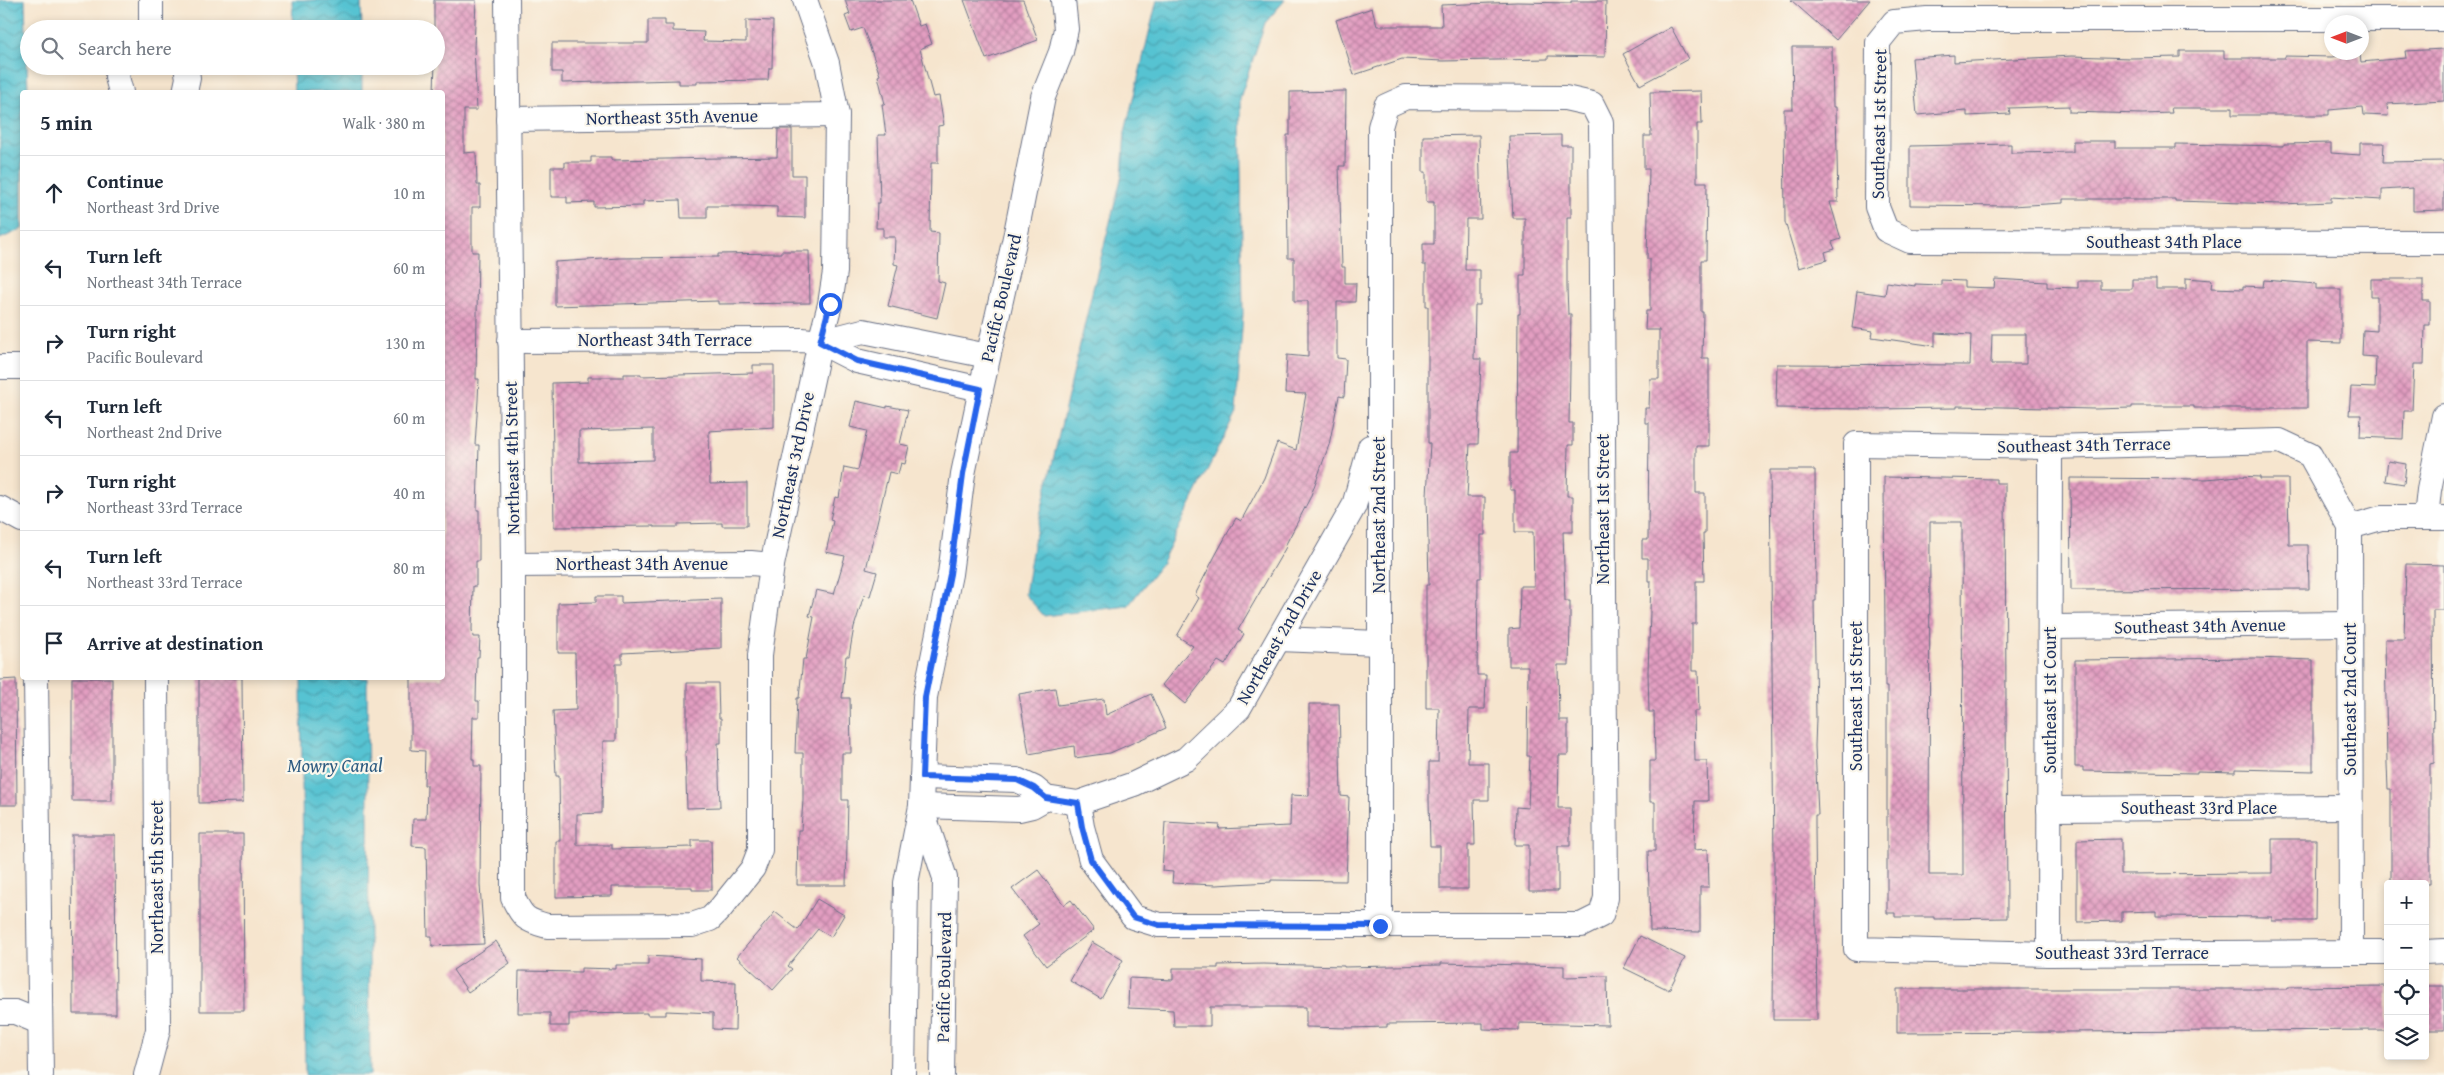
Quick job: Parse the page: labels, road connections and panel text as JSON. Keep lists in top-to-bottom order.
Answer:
{
  "streets": {
    "street": [
      "Northeast 35th Avenue",
      "Southeast 1st Street",
      "Southeast 34th Place",
      "Pacific Boulevard",
      "Northeast 34th Terrace",
      "Southeast 34th Terrace",
      "Northeast 4th Street",
      "Northeast 3rd Drive",
      "Northeast 1st Street",
      "Northeast 2nd Street",
      "Northeast 34th Avenue",
      "Southeast 34th Avenue",
      "Northeast 2nd Drive",
      "Southeast 2nd Court",
      "Southeast 1st Court",
      "Southeast 33rd Place",
      "Northeast 5th Street",
      "Southeast 33rd Terrace"
    ]
  },
  "crossings": [
    ["Northeast 35th Avenue", "Northeast 4th Street"],
    ["Northeast 35th Avenue", "Northeast 3rd Drive"],
    ["Southeast 1st Street", "Southeast 34th Place"],
    ["Southeast 1st Street", "Southeast 34th Terrace"],
    ["Southeast 1st Street", "Southeast 33rd Terrace"],
    ["Pacific Boulevard", "Northeast 34th Terrace"],
    ["Pacific Boulevard", "Northeast 2nd Drive"],
    ["Northeast 34th Terrace", "Northeast 4th Street"],
    ["Northeast 34th Terrace", "Northeast 3rd Drive"],
    ["Southeast 34th Terrace", "Southeast 2nd Court"],
    ["Southeast 34th Terrace", "Southeast 1st Court"],
    ["Northeast 4th Street", "Northeast 3rd Drive"],
    ["Northeast 4th Street", "Northeast 34th Avenue"],
    ["Northeast 3rd Drive", "Northeast 34th Avenue"],
    ["Northeast 1st Street", "Northeast 2nd Street"],
    ["Northeast 2nd Street", "Northeast 2nd Drive"],
    ["Southeast 34th Avenue", "Southeast 2nd Court"],
    ["Southeast 34th Avenue", "Southeast 1st Court"],
    ["Southeast 2nd Court", "Southeast 33rd Place"],
    ["Southeast 2nd Court", "Southeast 33rd Terrace"],
    ["Southeast 1st Court", "Southeast 33rd Place"],
    ["Southeast 1st Court", "Southeast 33rd Terrace"]
  ],
  "water": ["Mowry Canal"],
  "north": "left",
  "page": {
    "search": "Search here",
    "heading": ["5 min", "Walk · 380 m"],
    "list": [
      ["Continue", "Northeast 3rd Drive", "10 m"],
      ["Turn left", "Northeast 34th Terrace", "60 m"],
      ["Turn right", "Pacific Boulevard", "130 m"],
      ["Turn left", "Northeast 2nd Drive", "60 m"],
      ["Turn right", "Northeast 33rd Terrace", "40 m"],
      ["Turn left", "Northeast 33rd Terrace", "80 m"],
      "Arrive at destination"
    ],
    "map_buttons": ["+", "−"]
  }
}
